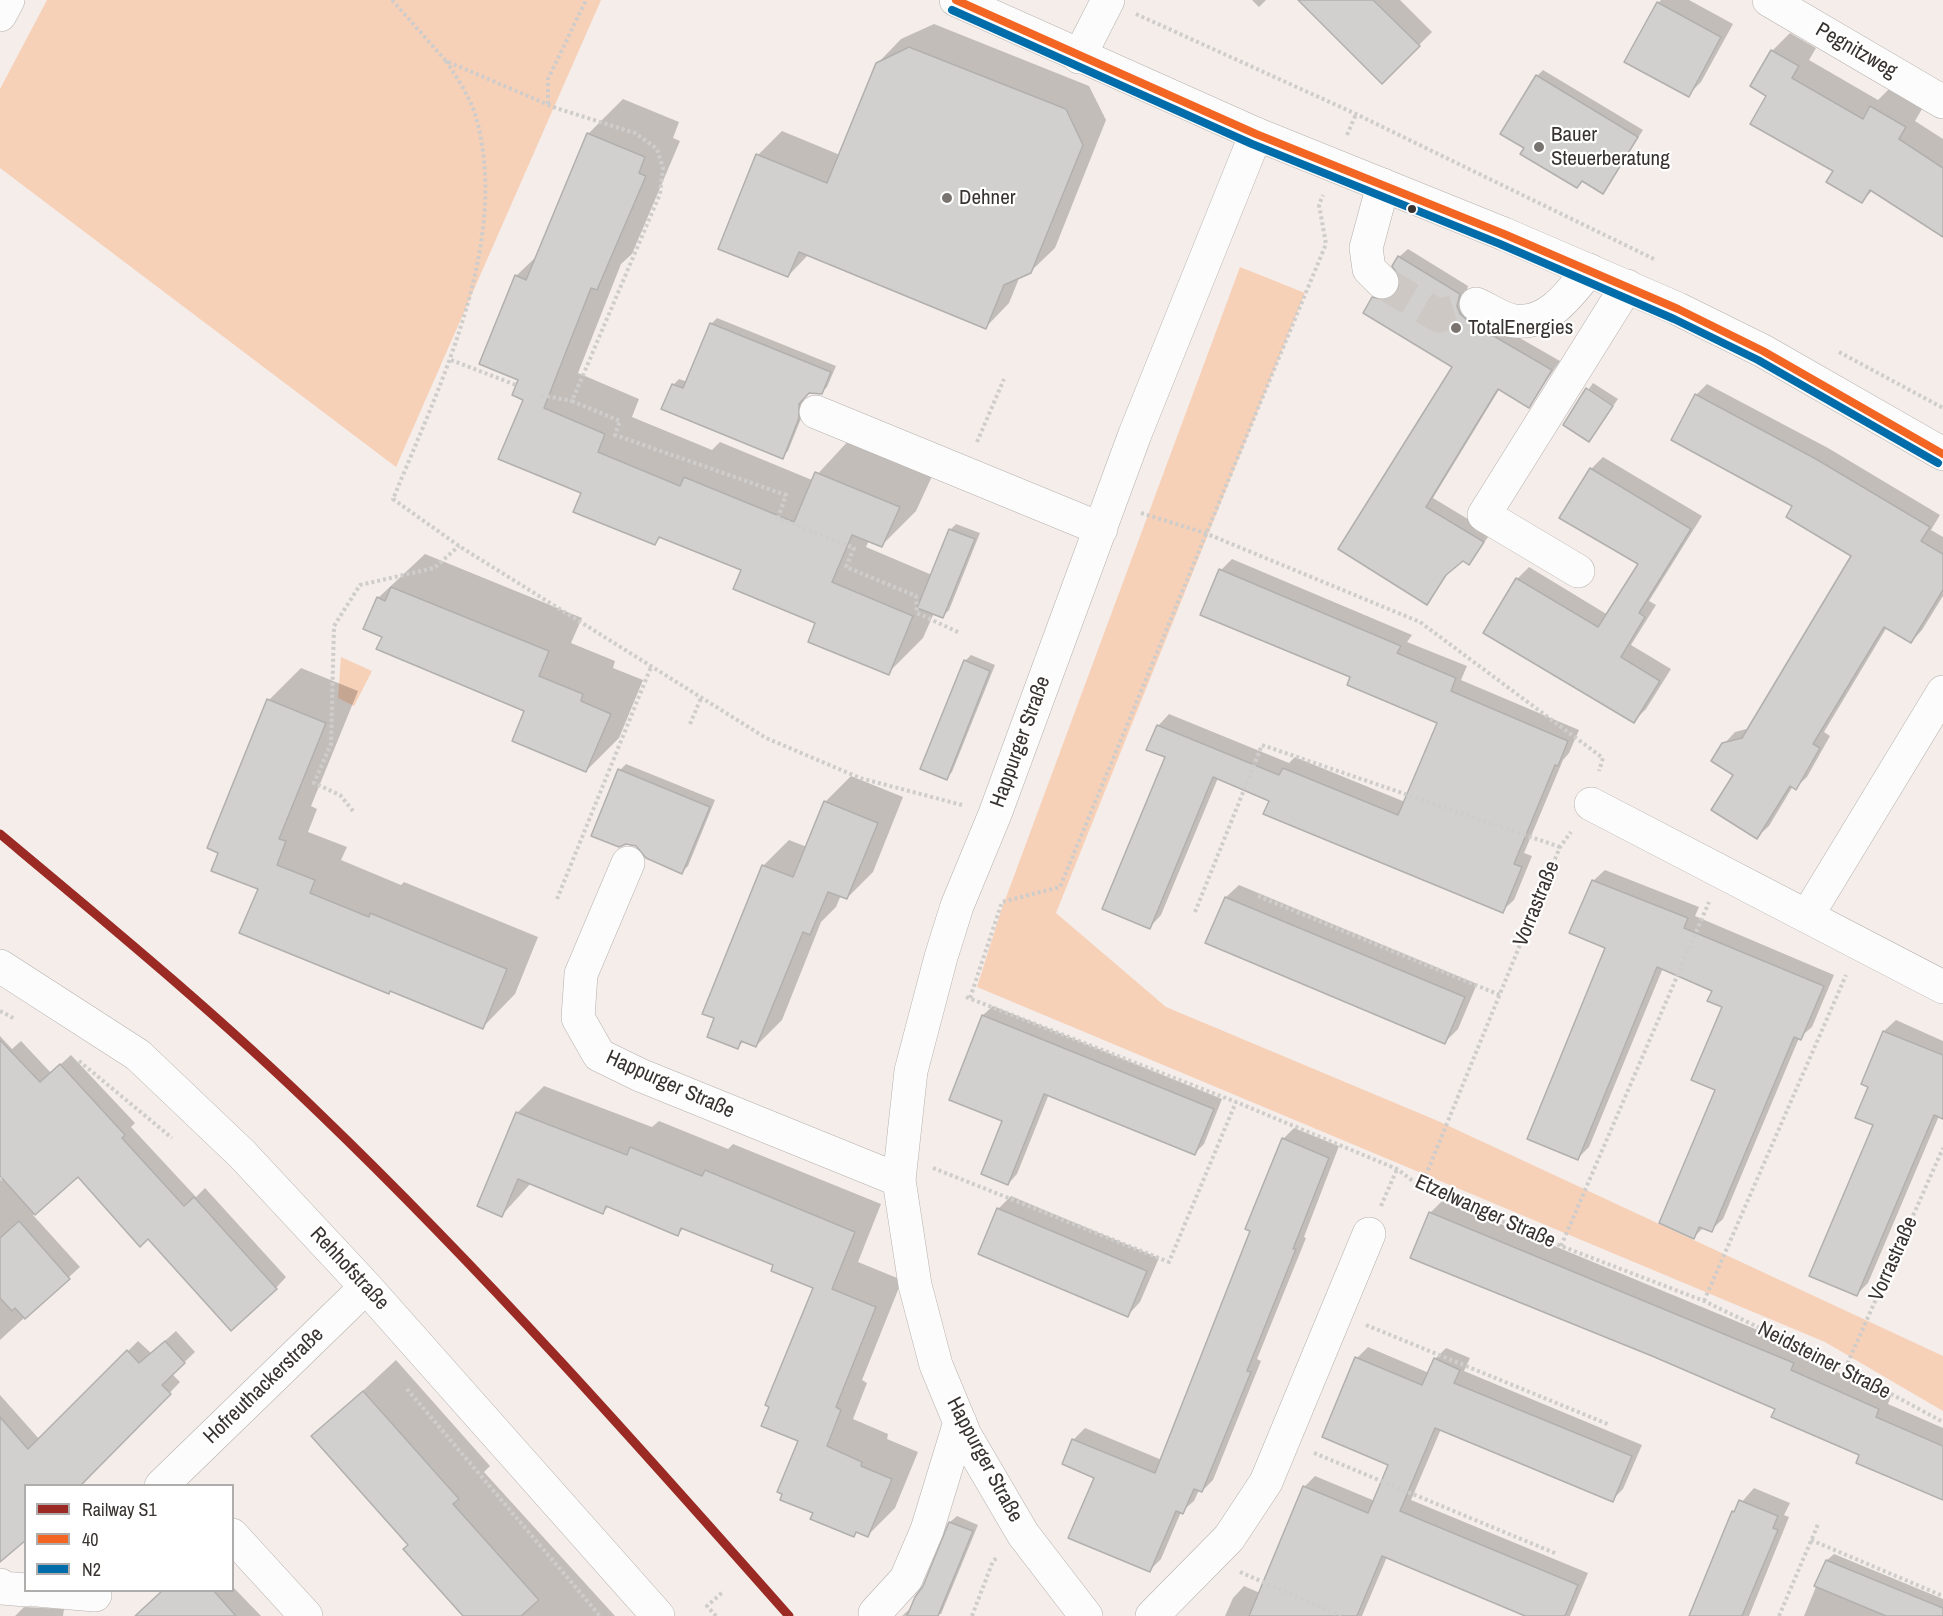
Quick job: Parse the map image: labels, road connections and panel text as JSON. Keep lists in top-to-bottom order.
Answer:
{
  "streets": {
    "street": [
      "Pegnitzweg",
      "Happurger Straße",
      "Rehhofstraße",
      "Hofreuthackerstraße"
    ],
    "path": ["Vorrastraße", "Etzelwanger Straße", "Neidsteiner Straße"]
  },
  "crossings": [
    ["Vorrastraße", "Etzelwanger Straße"],
    ["Vorrastraße", "Neidsteiner Straße"],
    ["Etzelwanger Straße", "Neidsteiner Straße"],
    ["Rehhofstraße", "Hofreuthackerstraße"]
  ],
  "places": ["Bauer Steuerberatung", "Dehner", "TotalEnergies"],
  "lines": ["transit line 40", "transit line N2", "rail line S1"],
  "legend": ["Railway S1", "40", "N2"]
}
